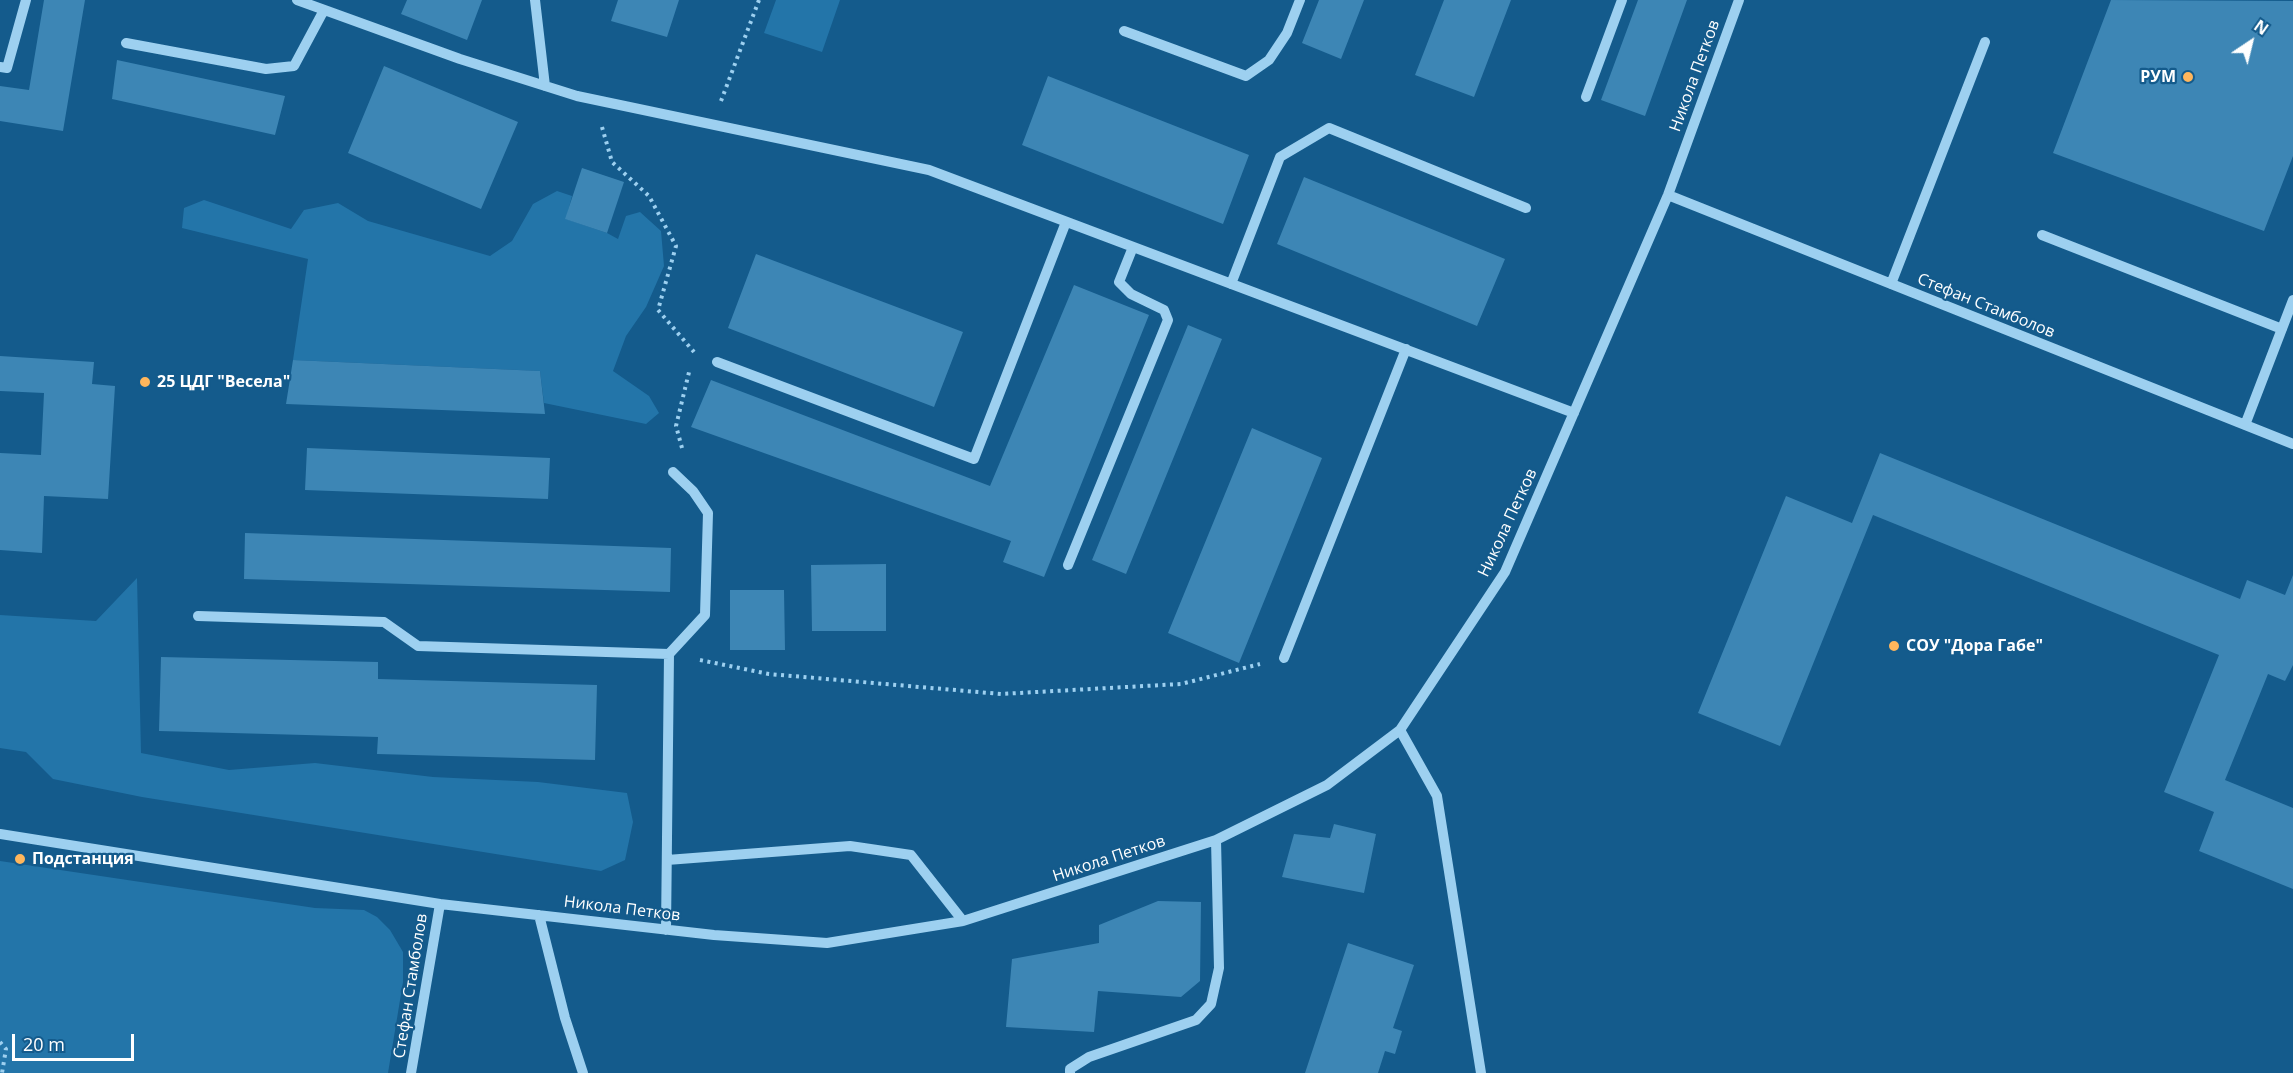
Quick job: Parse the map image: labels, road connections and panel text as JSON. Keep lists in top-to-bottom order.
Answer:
{
  "streets": {
    "street": ["Никола Петков", "Стефан Стамболов"]
  },
  "crossings": [
    ["Никола Петков", "Стефан Стамболов"]
  ],
  "places": [
    "РУМ",
    "25 ЦДГ \"Весела\"",
    "СОУ \"Дора Габе\"",
    "Подстанция"
  ],
  "scale_bar": "20 m",
  "north": "top right"
}
